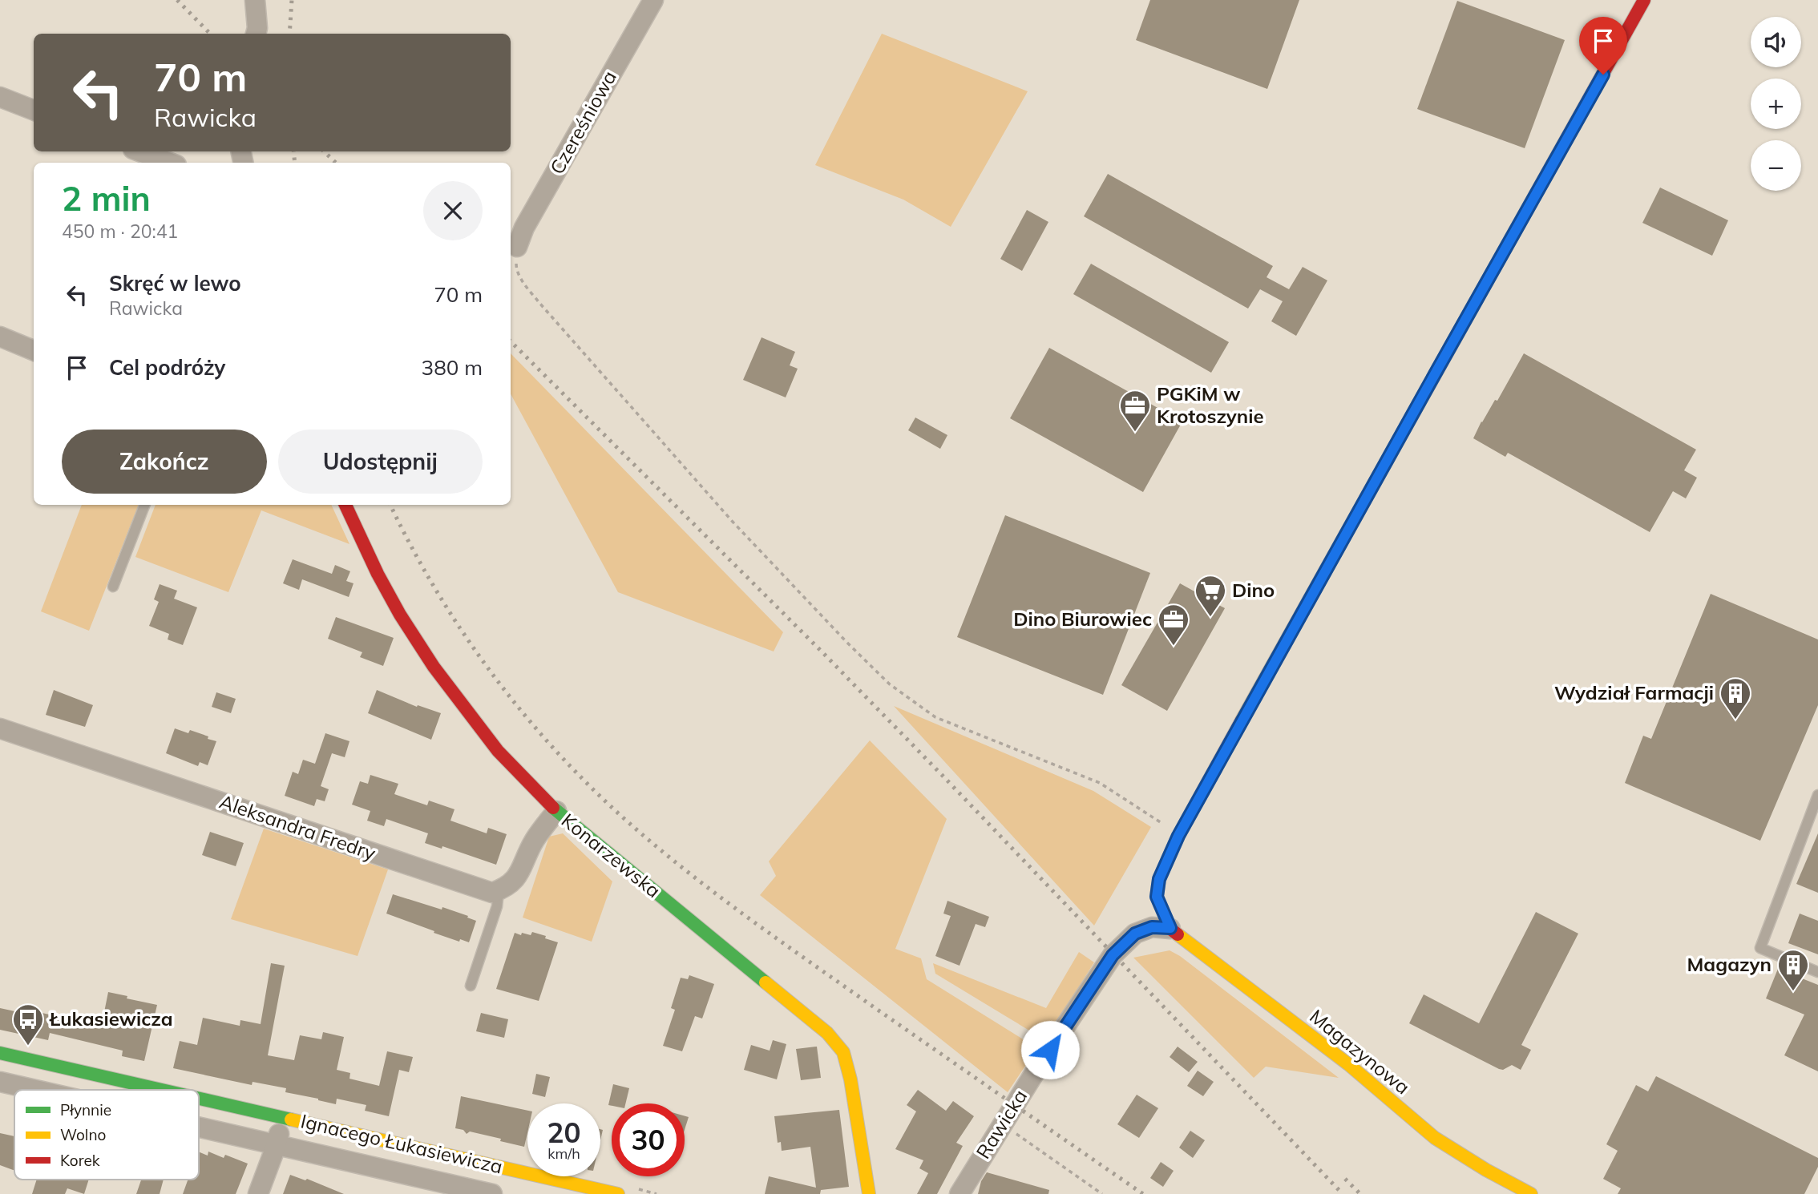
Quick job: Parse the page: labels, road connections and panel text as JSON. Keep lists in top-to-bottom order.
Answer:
{
  "streets": {
    "street": [
      "Czereśniowa",
      "Aleksandra Fredry",
      "Konarzewska",
      "Magazynowa",
      "Rawicka",
      "Ignacego Łukasiewicza"
    ]
  },
  "crossings": [
    ["Magazynowa", "Rawicka"]
  ],
  "places": {
    "office": ["PGKiM w Krotoszynie", "Dino Biurowiec"],
    "supermarket": ["Dino"],
    "building": ["Wydział Farmacji", "Magazyn"],
    "bus stop": ["Łukasiewicza"]
  },
  "legend": ["Płynnie", "Wolno", "Korek"],
  "page": {
    "map_buttons": ["+", "−"],
    "turn": ["70 m", "Rawicka"],
    "heading": ["2 min", "450 m · 20:41"],
    "list": [
      {
        "name": "Skręć w lewo",
        "note": "Rawicka",
        "value": "70 m"
      },
      {
        "name": "Cel podróży",
        "value": "380 m"
      }
    ],
    "buttons": ["Zakończ", "Udostępnij"],
    "speed": "20 km/h",
    "limit": "30"
  }
}
